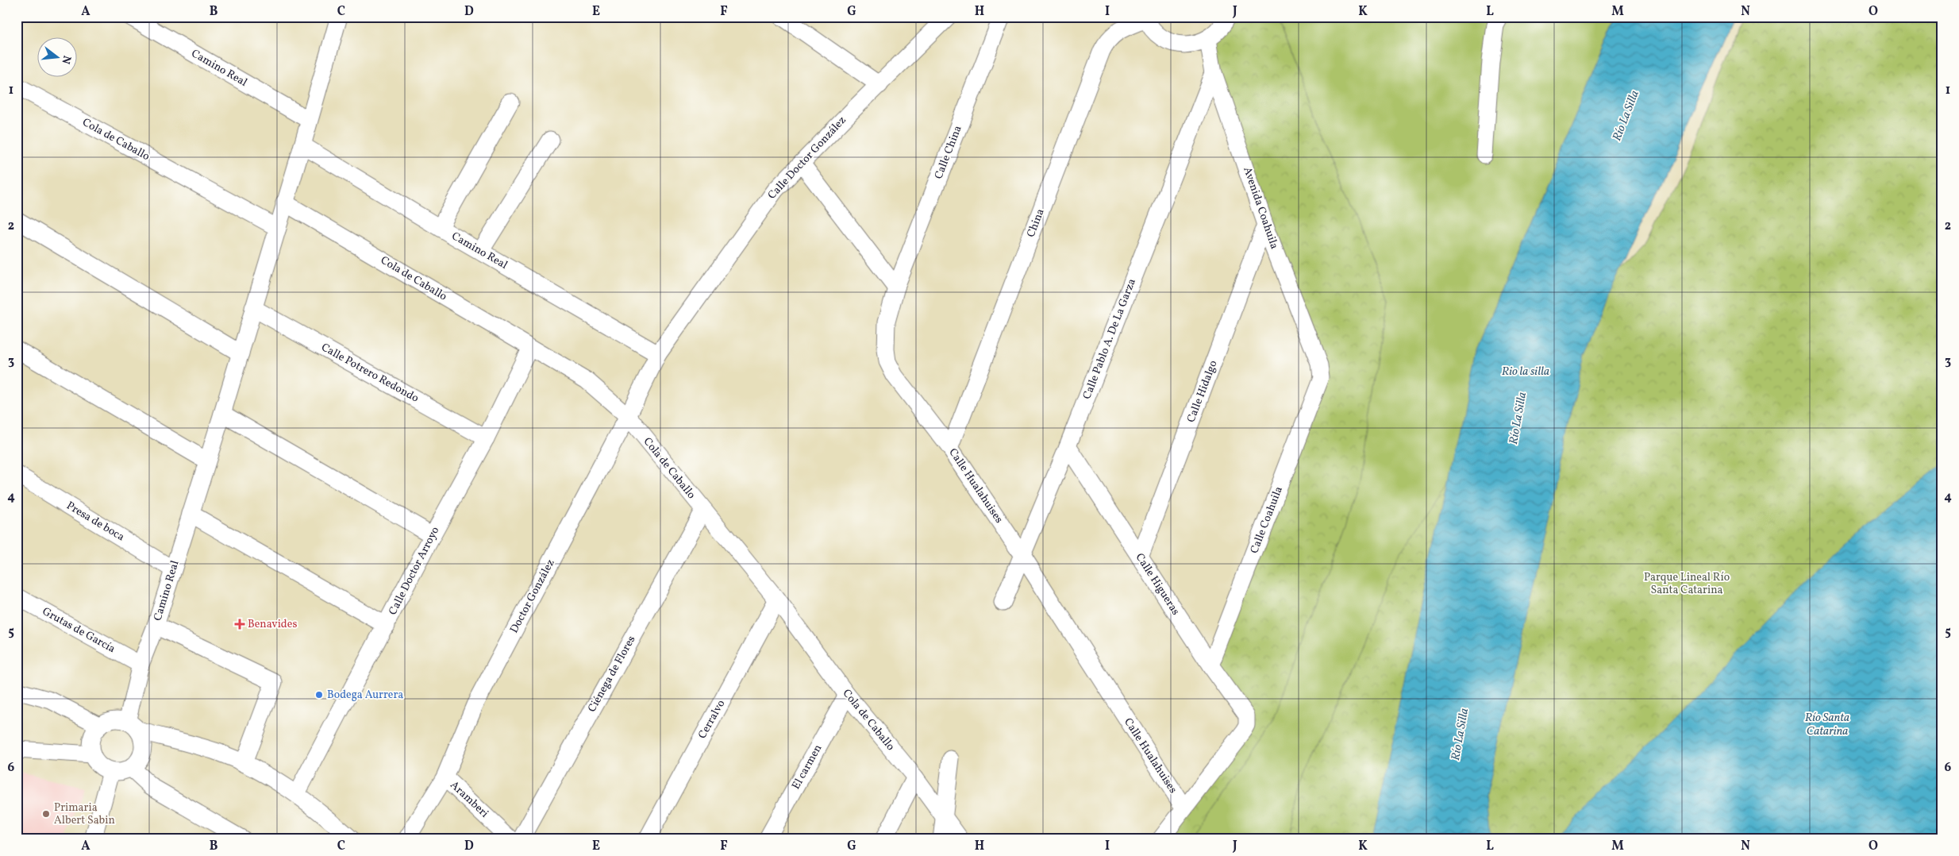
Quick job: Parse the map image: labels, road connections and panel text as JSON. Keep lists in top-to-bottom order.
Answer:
{
  "streets": {
    "street": [
      "Camino Real",
      "Cola de Caballo",
      "Calle China",
      "Calle Doctor González",
      "Avenida Coahuila",
      "China",
      "Calle Pablo A. De La Garza",
      "Calle Potrero Redondo",
      "Calle Hidalgo",
      "Calle Hualahuises",
      "Calle Coahuila",
      "Presa de boca",
      "Calle Doctor Arroyo",
      "Calle Higueras",
      "Doctor González",
      "Grutas de García",
      "Ciénega de Flores",
      "Cerralvo",
      "El carmen",
      "Aramberi"
    ]
  },
  "crossings": [
    ["Camino Real", "Cola de Caballo"],
    ["Camino Real", "Calle Doctor González"],
    ["Camino Real", "Calle Potrero Redondo"],
    ["Camino Real", "Presa de boca"],
    ["Camino Real", "Doctor González"],
    ["Camino Real", "Grutas de García"],
    ["Cola de Caballo", "Calle Doctor Arroyo"],
    ["Cola de Caballo", "Doctor González"],
    ["Cola de Caballo", "Ciénega de Flores"],
    ["Cola de Caballo", "Cerralvo"],
    ["Cola de Caballo", "El carmen"],
    ["Calle China", "Calle Hualahuises"],
    ["Calle Doctor González", "Doctor González"],
    ["Avenida Coahuila", "Calle Pablo A. De La Garza"],
    ["Avenida Coahuila", "Calle Hidalgo"],
    ["Avenida Coahuila", "Calle Coahuila"],
    ["China", "Calle Hualahuises"],
    ["Calle Pablo A. De La Garza", "Calle Hualahuises"],
    ["Calle Pablo A. De La Garza", "Calle Higueras"],
    ["Calle Potrero Redondo", "Calle Doctor Arroyo"],
    ["Calle Hidalgo", "Calle Higueras"],
    ["Calle Hualahuises", "Calle Higueras"],
    ["Calle Coahuila", "Calle Higueras"],
    ["Doctor González", "Aramberi"]
  ],
  "water": ["Río La Silla", "Rio la silla", "Río Santa Catarina"],
  "parks": ["Parque Lineal Río Santa Catarina"],
  "places": {
    "health": ["Benavides"],
    "other": ["Bodega Aurrera", "Primaria Albert Sabin"]
  },
  "north": "right",
  "grid": {
    "columns": [
      "A",
      "B",
      "C",
      "D",
      "E",
      "F",
      "G",
      "H",
      "I",
      "J",
      "K",
      "L",
      "M",
      "N",
      "O"
    ],
    "rows": [
      "1",
      "2",
      "3",
      "4",
      "5",
      "6"
    ]
  }
}
